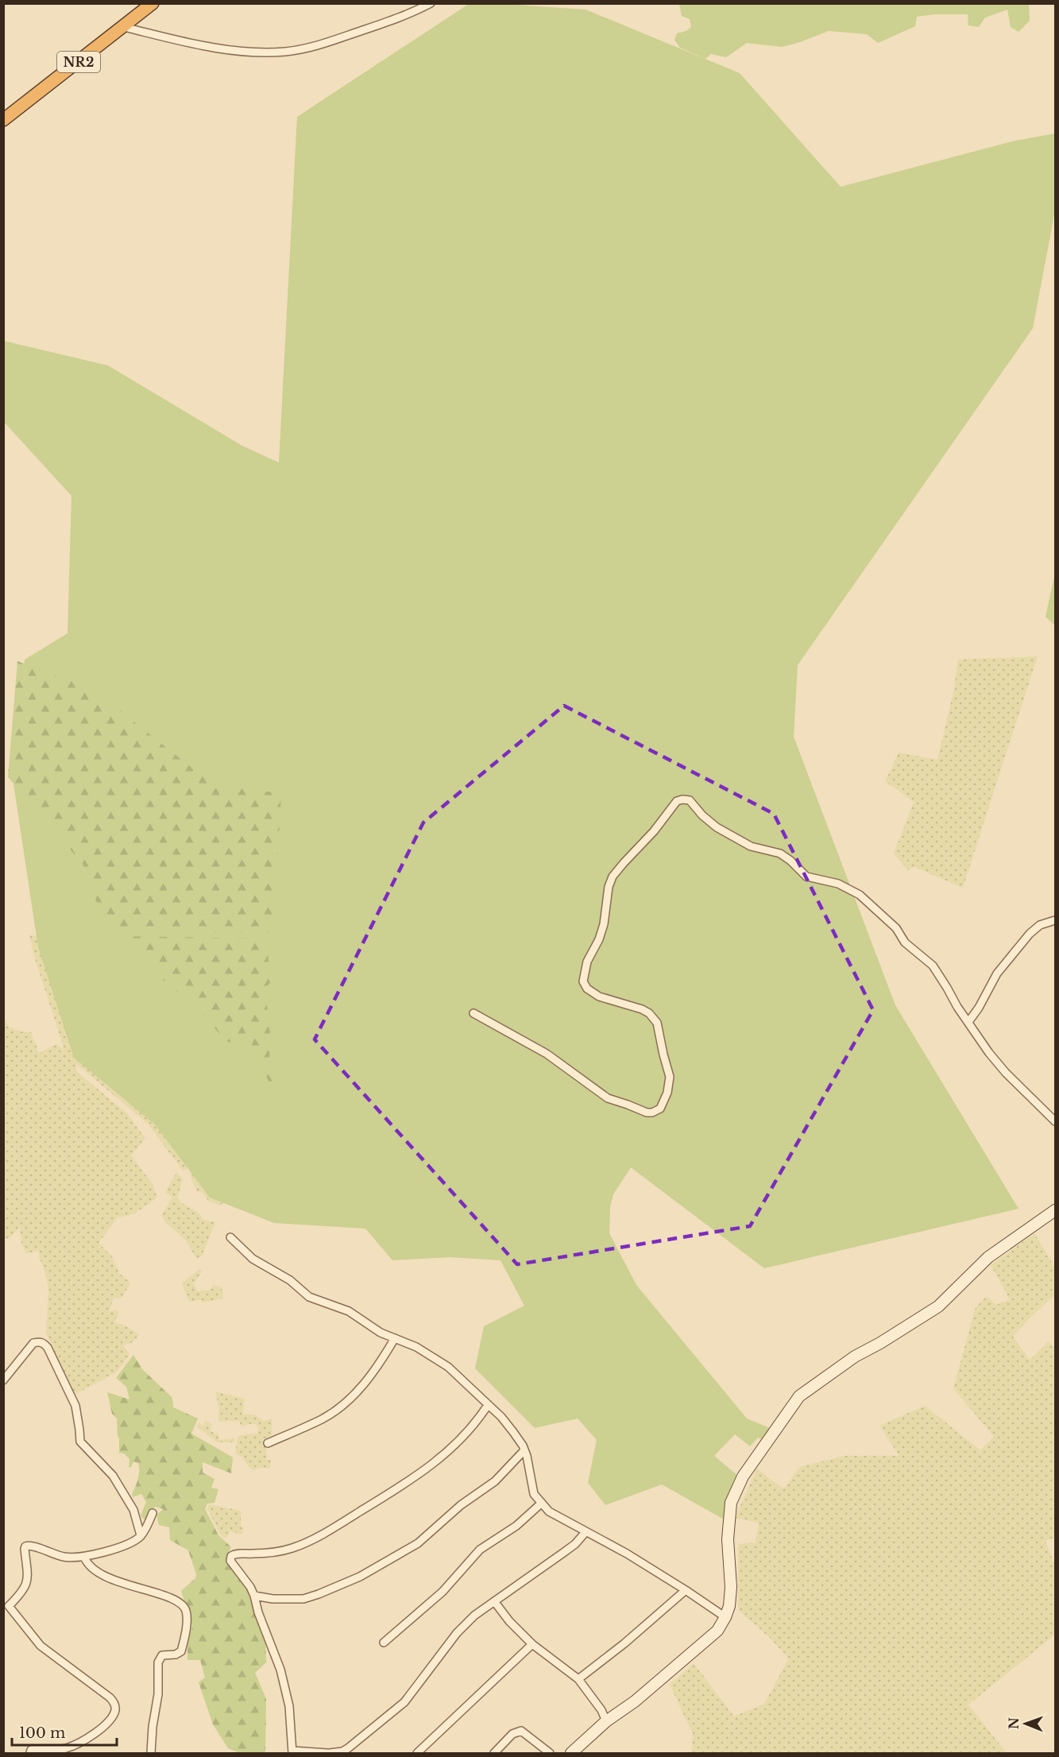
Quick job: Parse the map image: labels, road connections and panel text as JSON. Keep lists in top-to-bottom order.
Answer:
{
  "streets": {
    "highway": ["NR2"]
  },
  "scale_bar": "100 m",
  "north": "left"
}
